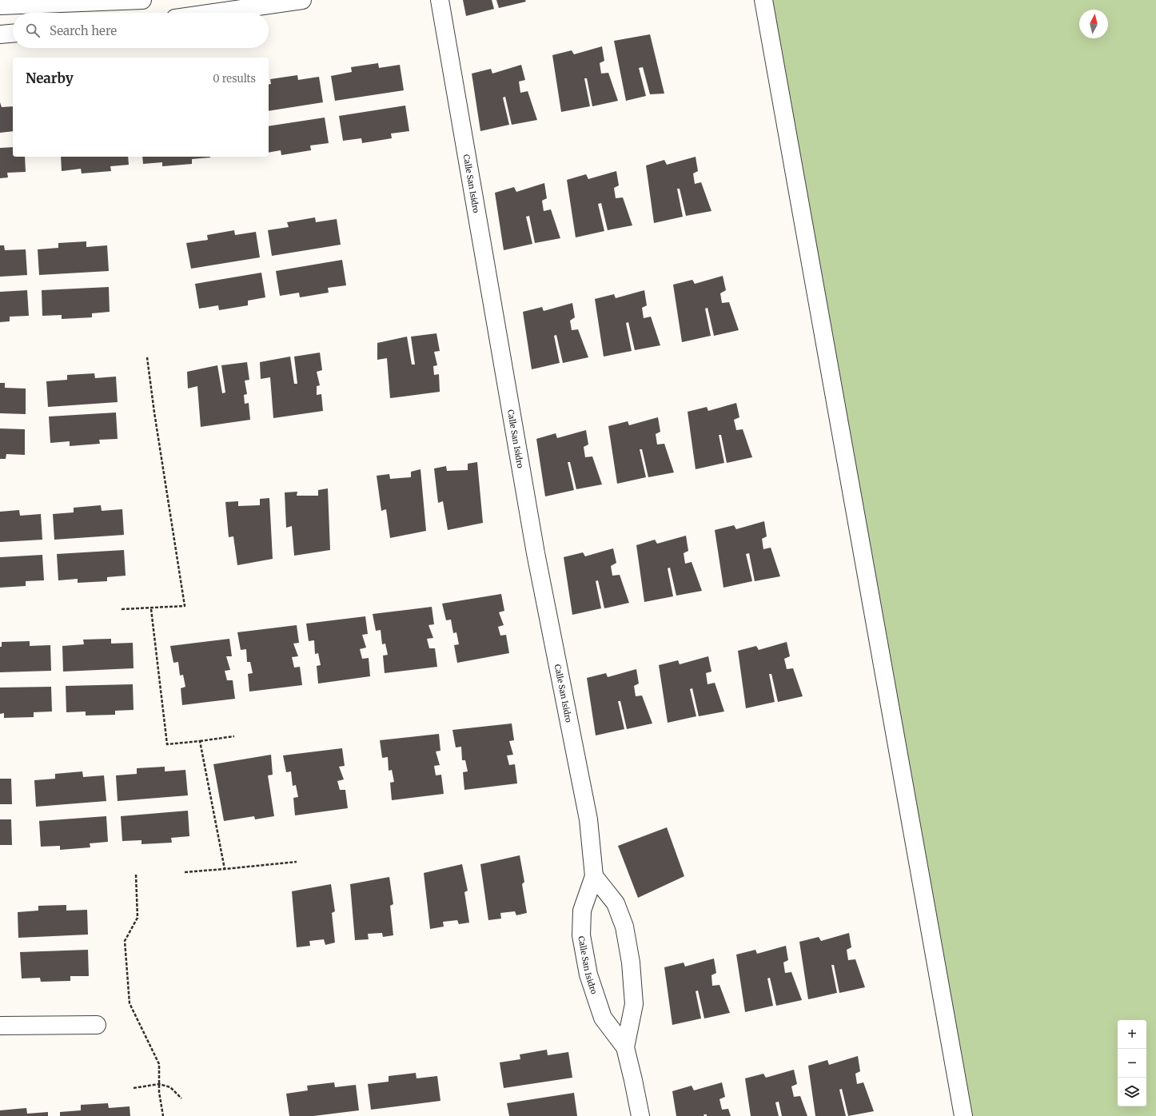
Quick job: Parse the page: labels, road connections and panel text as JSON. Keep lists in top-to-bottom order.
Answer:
{
  "streets": {
    "street": ["Calle San Isidro"]
  },
  "north": "top",
  "page": {
    "search": "Search here",
    "heading": ["Nearby", "0 results"],
    "map_buttons": ["+", "−"]
  }
}
